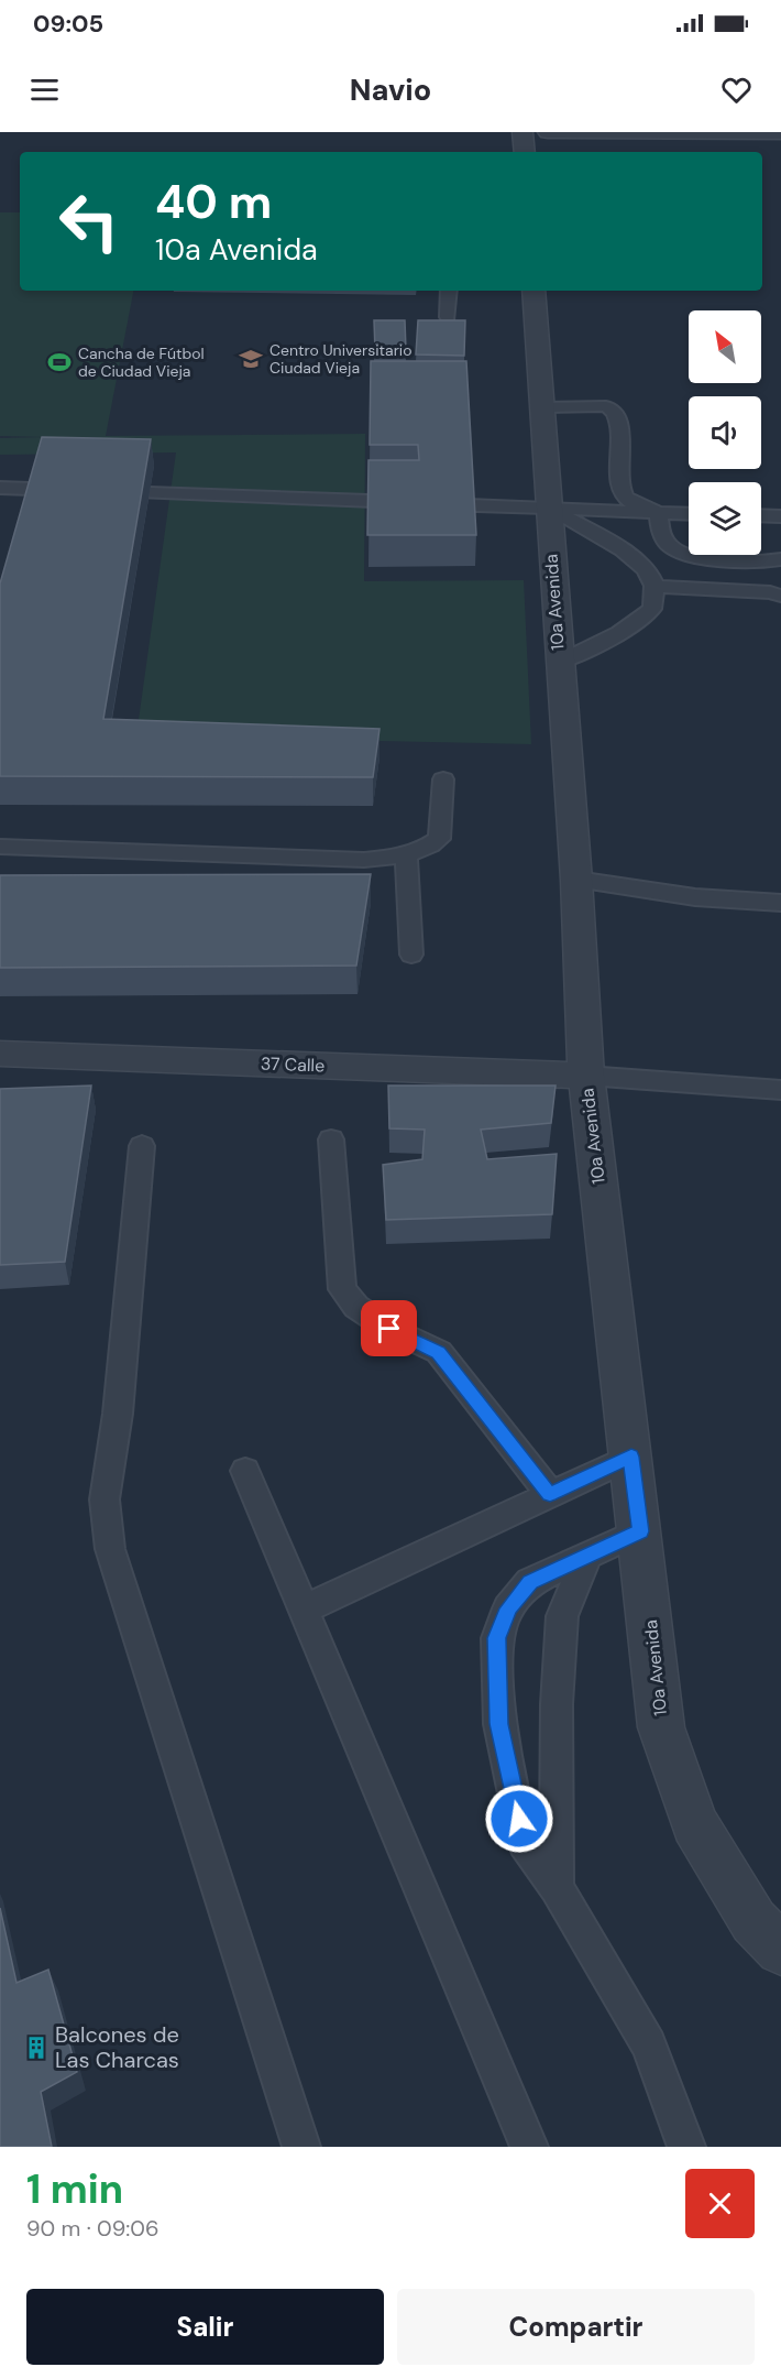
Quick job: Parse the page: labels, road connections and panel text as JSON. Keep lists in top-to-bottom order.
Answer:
{
  "streets": {
    "street": ["10a Avenida", "37 Calle"]
  },
  "crossings": [
    ["10a Avenida", "37 Calle"]
  ],
  "places": {
    "school or university": ["Centro Universitario Ciudad Vieja"],
    "sports": ["Cancha de Fútbol de Ciudad Vieja"],
    "building": ["Balcones de Las Charcas"]
  },
  "north": "top left",
  "page": {
    "status": "09:05",
    "header": "Navio",
    "turn": ["40 m", "10a Avenida"],
    "heading": ["1 min", "90 m · 09:06"],
    "buttons": ["Salir", "Compartir"]
  }
}
